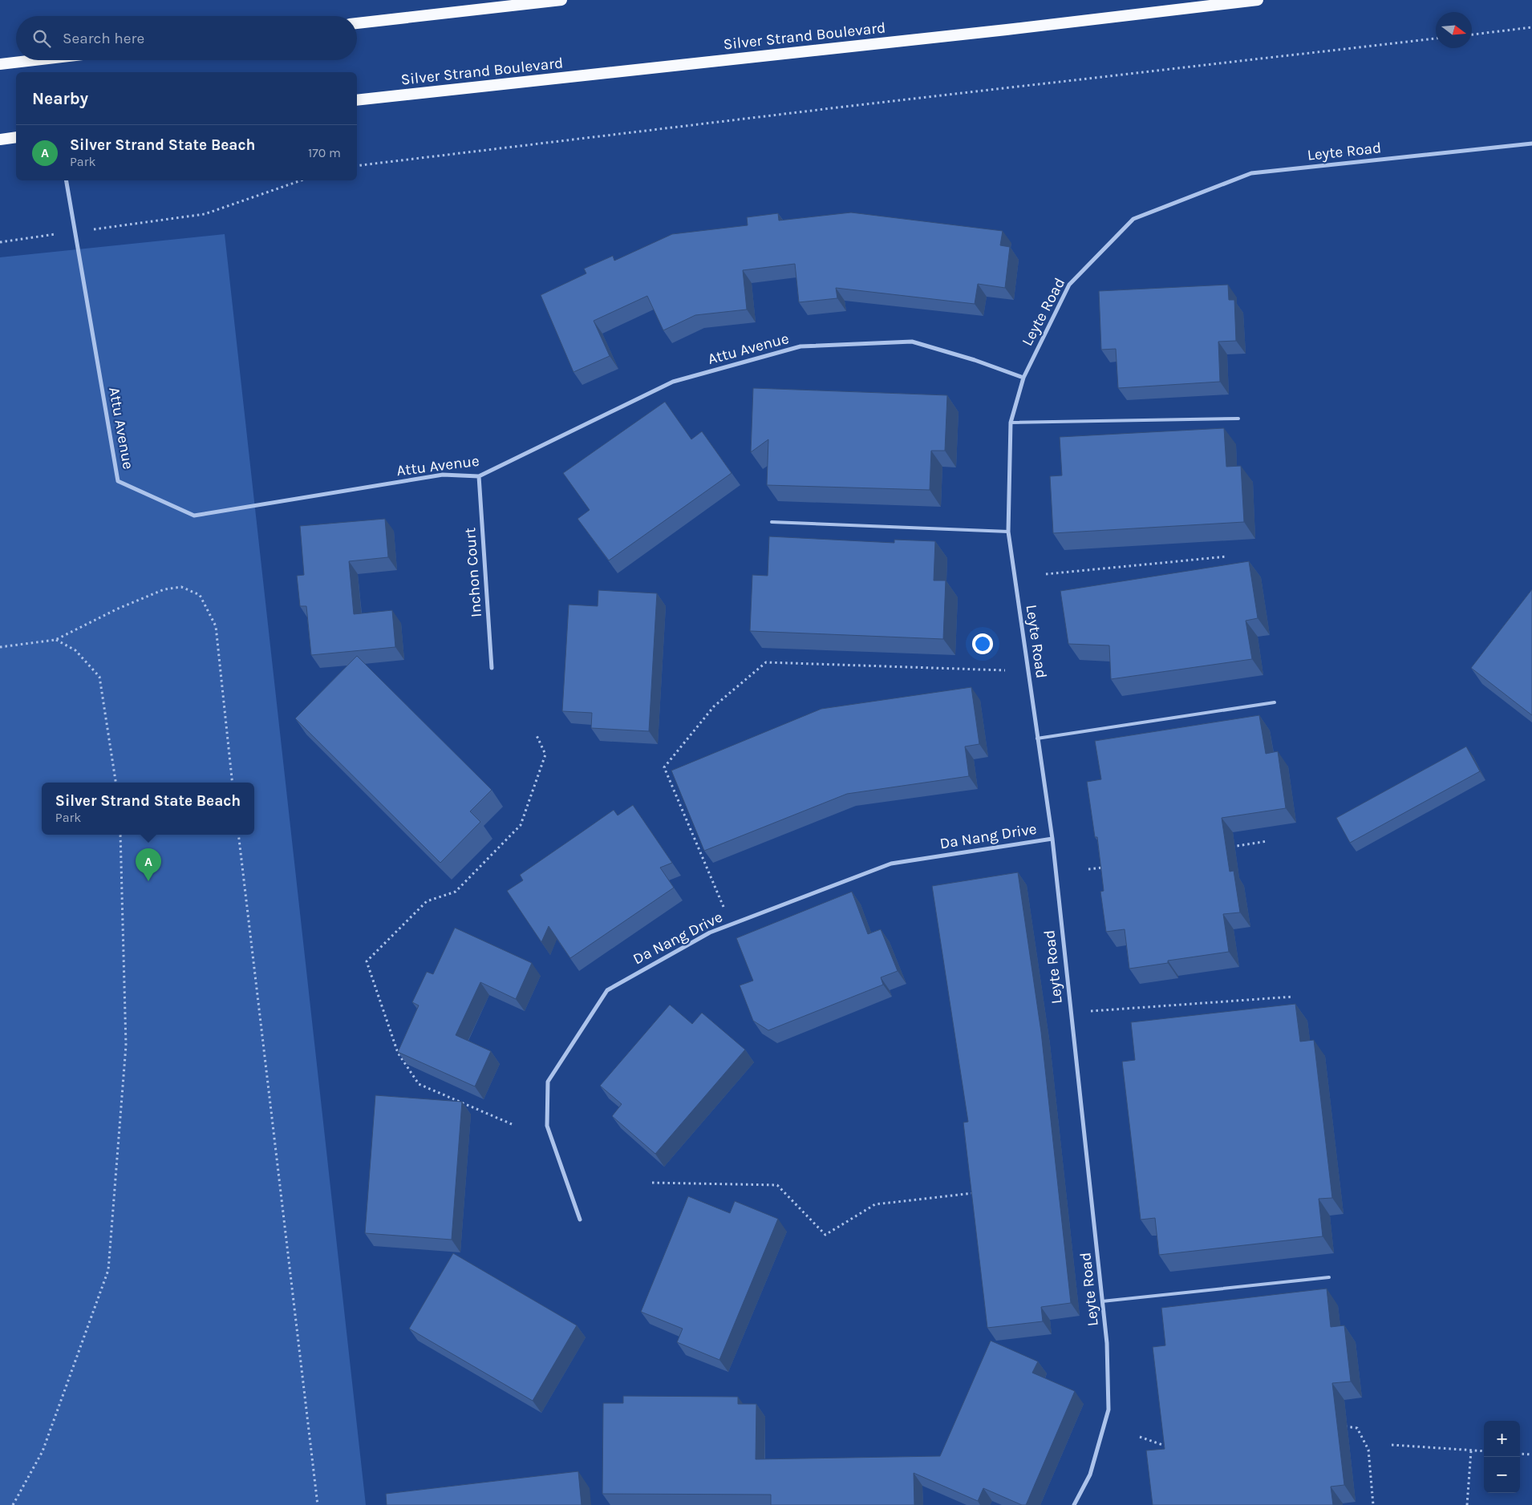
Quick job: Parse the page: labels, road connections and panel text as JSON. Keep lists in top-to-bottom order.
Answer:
{
  "streets": {
    "highway": ["Silver Strand Boulevard"],
    "street": [
      "Leyte Road",
      "Attu Avenue",
      "Inchon Court",
      "Da Nang Drive"
    ]
  },
  "crossings": [
    ["Leyte Road", "Attu Avenue"],
    ["Leyte Road", "Da Nang Drive"],
    ["Attu Avenue", "Inchon Court"]
  ],
  "north": "right",
  "page": {
    "search": "Search here",
    "heading": "Nearby",
    "list": [
      {
        "mark": "A",
        "name": "Silver Strand State Beach",
        "note": "Park",
        "value": "170 m"
      }
    ],
    "popup": ["Silver Strand State Beach", "Park"],
    "pins": "A",
    "map_buttons": ["+", "−"]
  }
}
